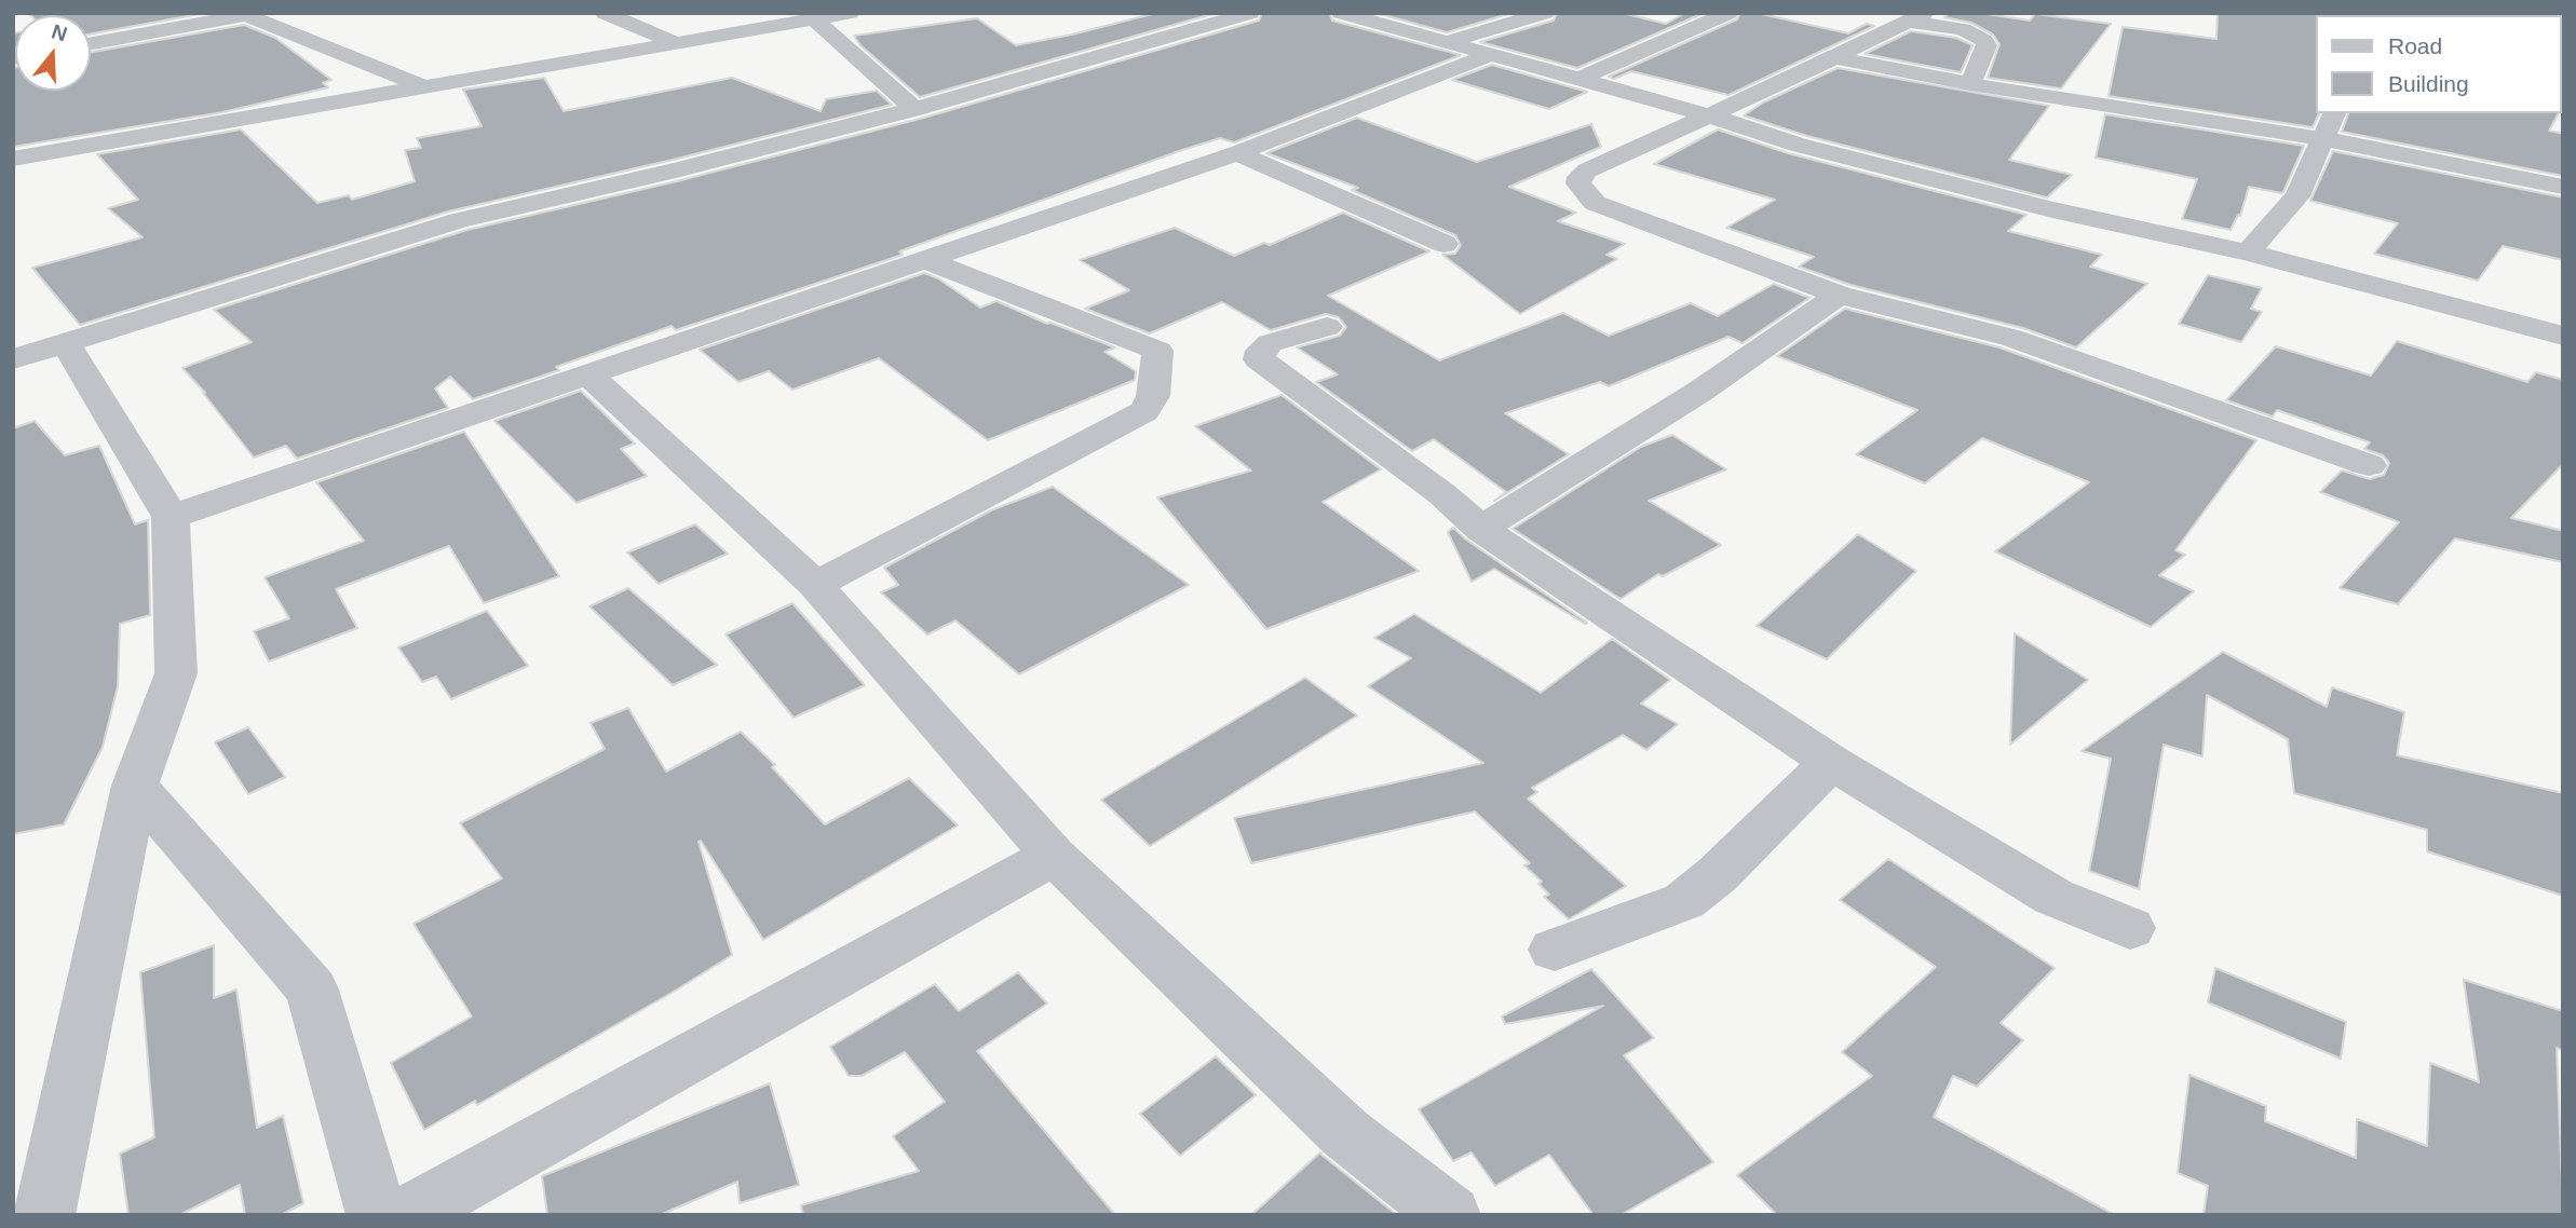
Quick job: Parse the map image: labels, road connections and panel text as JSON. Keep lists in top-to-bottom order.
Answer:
{
  "legend": ["Road", "Building"],
  "north": "top"
}
